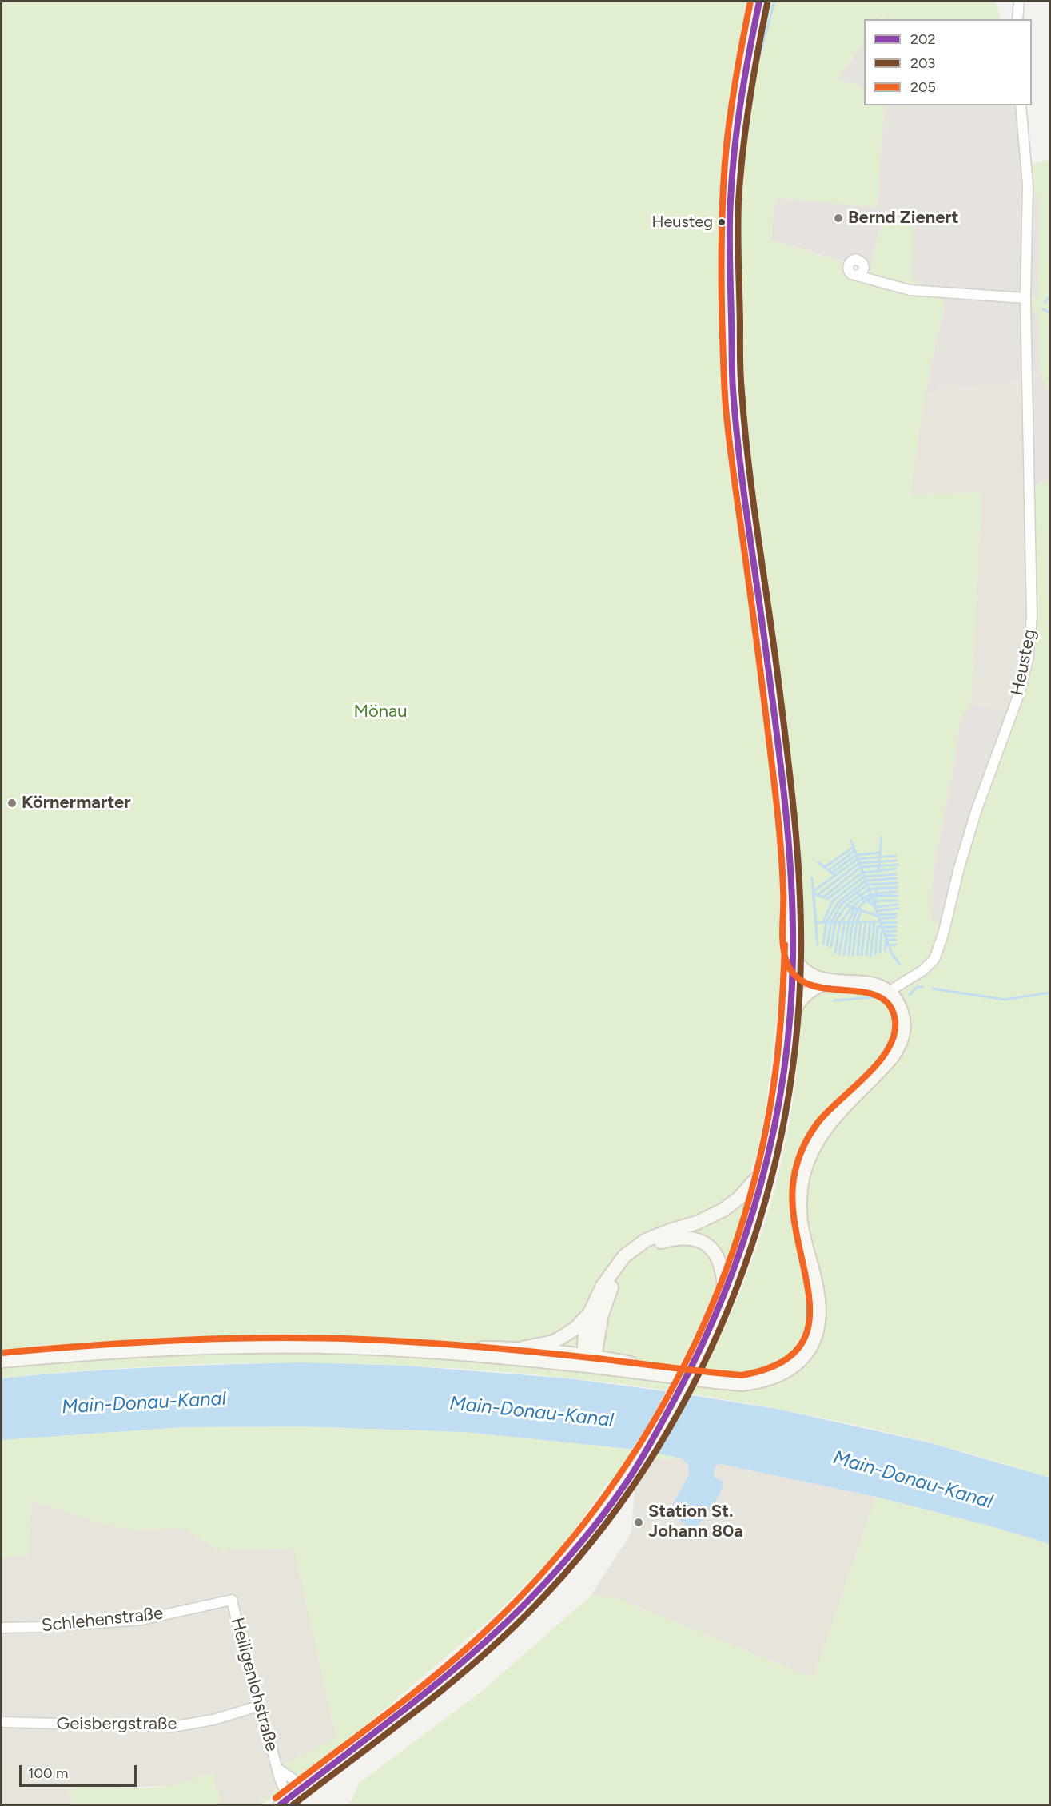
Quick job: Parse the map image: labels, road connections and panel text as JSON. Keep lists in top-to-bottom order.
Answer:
{
  "streets": {
    "street": [
      "Heusteg",
      "Schlehenstraße",
      "Heiligenlohstraße",
      "Geisbergstraße"
    ]
  },
  "crossings": [
    ["Schlehenstraße", "Heiligenlohstraße"],
    ["Heiligenlohstraße", "Geisbergstraße"]
  ],
  "water": ["Main-Donau-Kanal"],
  "parks": ["Mönau"],
  "places": [
    "Bernd Zienert",
    "Heusteg",
    "Körnermarter",
    "Station St. Johann 80a"
  ],
  "lines": ["transit line 202", "transit line 205", "transit line 203"],
  "legend": ["202", "203", "205"],
  "scale_bar": "100 m"
}
